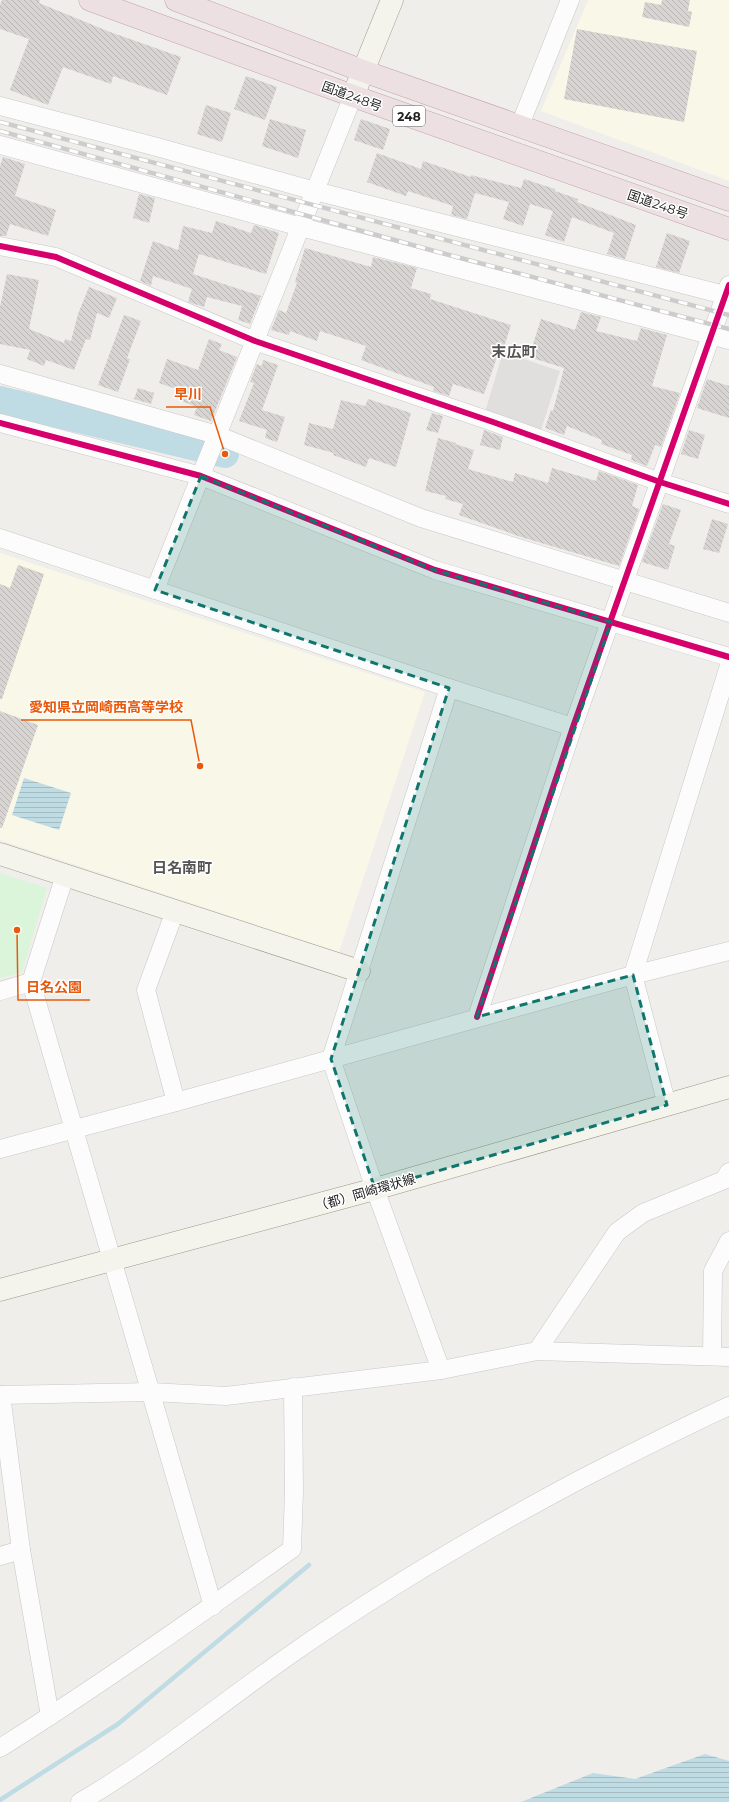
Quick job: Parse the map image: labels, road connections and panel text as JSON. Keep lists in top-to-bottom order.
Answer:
{
  "streets": {
    "highway": ["国道248号", "248"],
    "street": ["（都）岡崎環状線"]
  },
  "districts": ["末広町", "日名南町"],
  "places": ["早川", "愛知県立岡崎西高等学校", "日名公園"]
}
